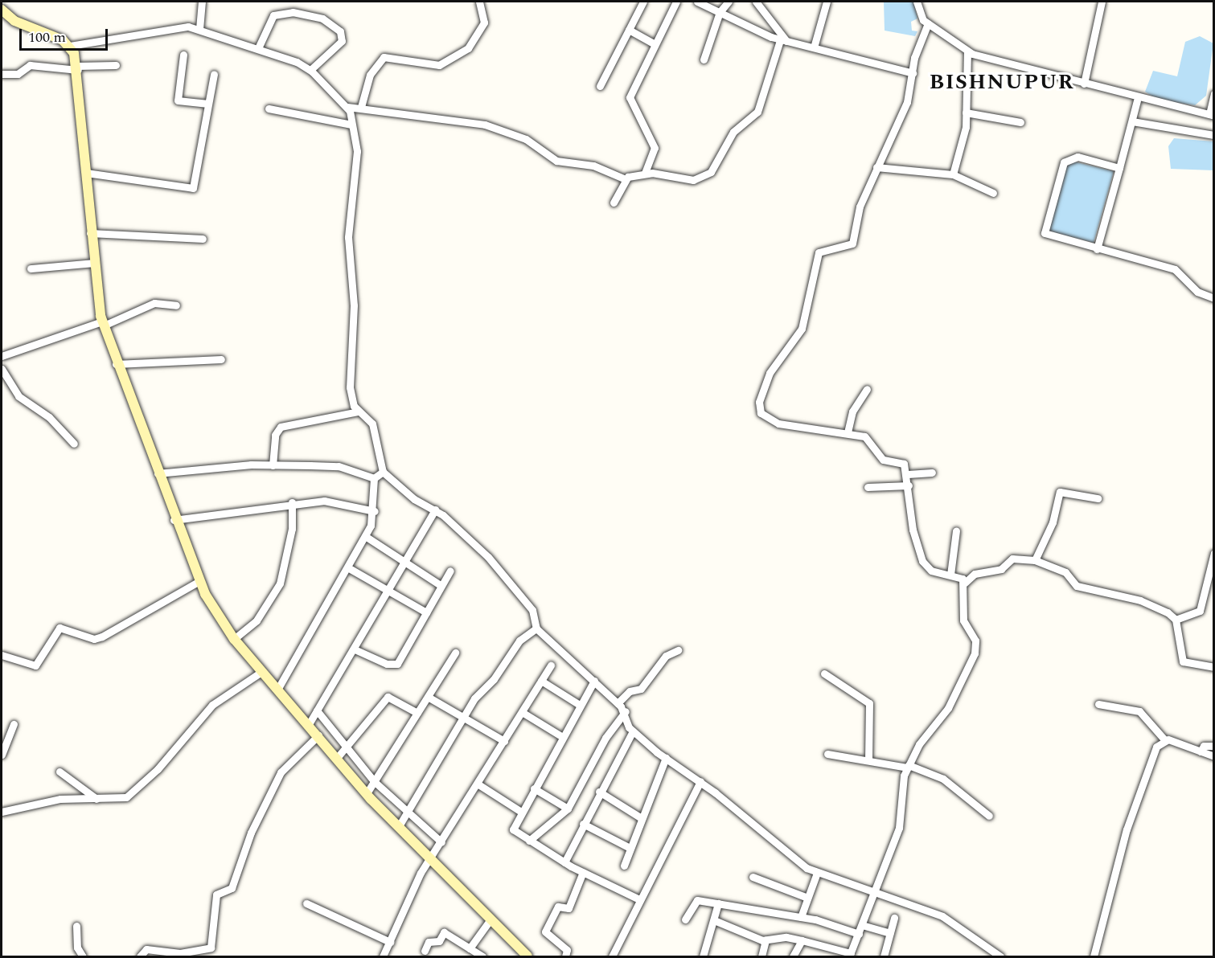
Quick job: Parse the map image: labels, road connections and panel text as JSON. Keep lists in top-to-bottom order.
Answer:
{
  "districts": ["BISHNUPUR"],
  "scale_bar": "100 m"
}
